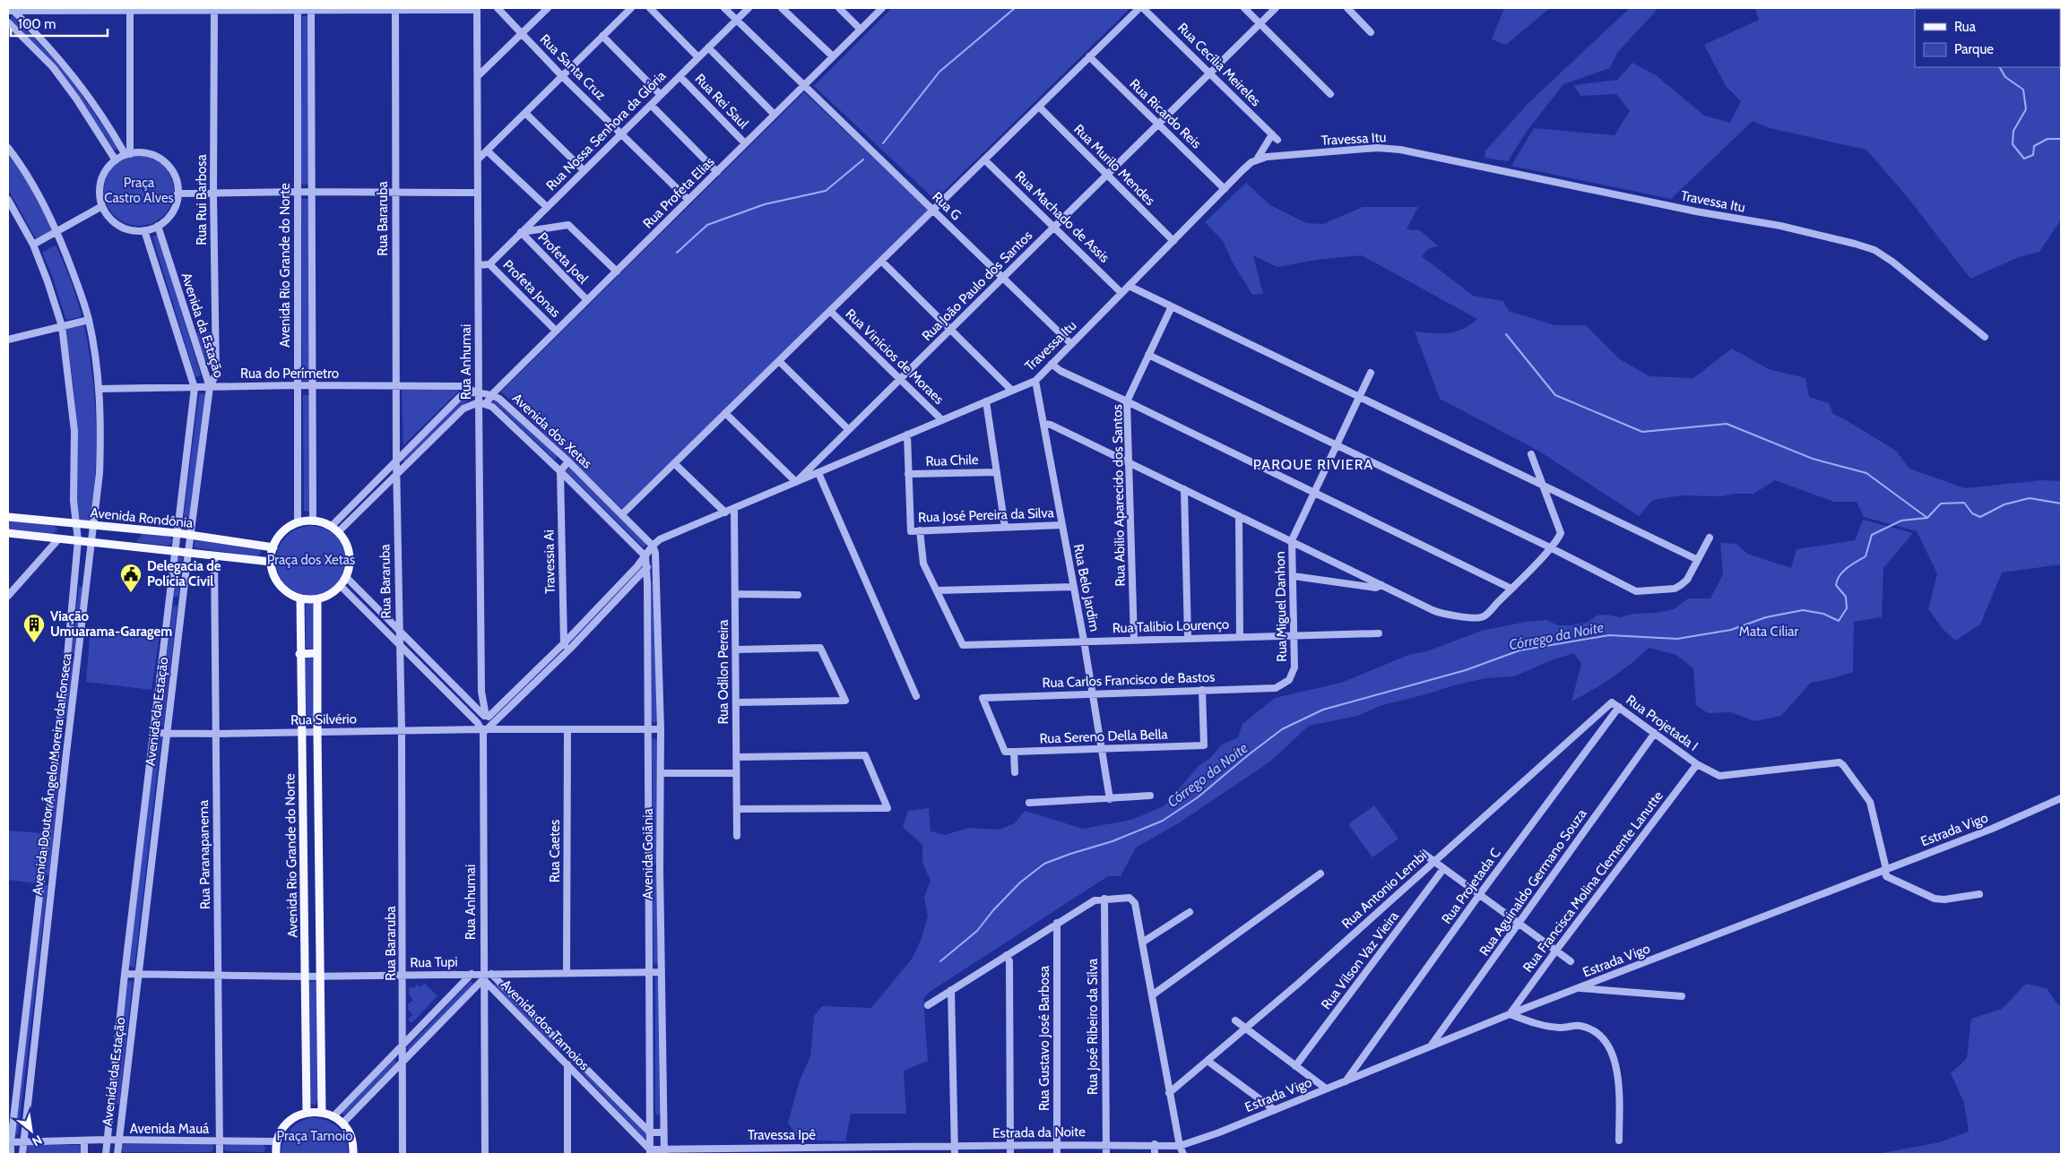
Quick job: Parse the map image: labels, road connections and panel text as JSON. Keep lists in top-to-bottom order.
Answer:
{
  "streets": {
    "main road": ["Avenida Rio Grande do Norte", "Avenida Rondônia"],
    "street": [
      "Rua Cecília Meireles",
      "Rua Santa Cruz",
      "Rua Rei Saul",
      "Rua Ricardo Reis",
      "Rua Nossa Senhora da Glória",
      "Travessa Itu",
      "Rua Murilo Mendes",
      "Rua Profeta Elias",
      "Rua Rui Barbosa",
      "Rua G",
      "Rua Machado de Assis",
      "Rua Bararuba",
      "Profeta Joel",
      "Rua João Paulo dos Santos",
      "Profeta Jonas",
      "Avenida da Estação",
      "Rua Vinícios de Moraes",
      "Rua Anhumai",
      "Rua do Perímetro",
      "Avenida dos Xetas",
      "Rua Chile",
      "Rua Abilio Aparecido dos Santos",
      "Rua José Pereira da Silva",
      "Travessia Ai",
      "Rua Belo Jardim",
      "Rua Miguel Danhon",
      "Rua Talibio Lourenço",
      "Rua Odilon Pereira",
      "Rua Carlos Francisco de Bastos",
      "Rua Silvério",
      "Rua Projetada I",
      "Rua Sereno Della Bella",
      "Avenida Doutor Ângelo Moreira da Fonseca",
      "Estrada Vigo",
      "Rua Caetes",
      "Avenida Goiânia",
      "Rua Paranapanema",
      "Rua Francisca Molina Clemente Lanutte",
      "Rua Aguinaldo Germano Souza",
      "Rua Projetada C",
      "Rua Antonio Lembi",
      "Rua Vilson Vaz Vieira",
      "Rua Tupi",
      "Avenida dos Tamoios",
      "Rua José Ribeiro da Silva",
      "Rua Gustavo José Barbosa",
      "Avenida Mauá",
      "Estrada da Noite",
      "Travessa Ipê"
    ]
  },
  "crossings": [
    ["Rua Cecília Meireles", "Rua João Paulo dos Santos"],
    ["Rua Santa Cruz", "Rua Nossa Senhora da Glória"],
    ["Rua Santa Cruz", "Rua Profeta Elias"],
    ["Rua Rei Saul", "Rua Nossa Senhora da Glória"],
    ["Rua Rei Saul", "Rua Profeta Elias"],
    ["Rua Ricardo Reis", "Travessa Itu"],
    ["Rua Ricardo Reis", "Rua João Paulo dos Santos"],
    ["Rua Nossa Senhora da Glória", "Rua G"],
    ["Rua Nossa Senhora da Glória", "Profeta Joel"],
    ["Rua Nossa Senhora da Glória", "Profeta Jonas"],
    ["Travessa Itu", "Rua Murilo Mendes"],
    ["Travessa Itu", "Rua G"],
    ["Travessa Itu", "Rua Machado de Assis"],
    ["Travessa Itu", "Rua João Paulo dos Santos"],
    ["Travessa Itu", "Rua Vinícios de Moraes"],
    ["Travessa Itu", "Rua Belo Jardim"],
    ["Rua Murilo Mendes", "Rua João Paulo dos Santos"],
    ["Rua Profeta Elias", "Rua G"],
    ["Rua Profeta Elias", "Profeta Joel"],
    ["Rua Profeta Elias", "Profeta Jonas"],
    ["Rua Profeta Elias", "Rua Anhumai"],
    ["Rua Profeta Elias", "Avenida dos Xetas"],
    ["Rua Rui Barbosa", "Avenida da Estação"],
    ["Rua Rui Barbosa", "Rua do Perímetro"],
    ["Rua G", "Rua João Paulo dos Santos"],
    ["Rua Machado de Assis", "Rua João Paulo dos Santos"],
    ["Rua Bararuba", "Rua do Perímetro"],
    ["Rua Bararuba", "Avenida dos Xetas"],
    ["Rua Bararuba", "Rua Silvério"],
    ["Rua Bararuba", "Rua Tupi"],
    ["Rua Bararuba", "Avenida dos Tamoios"],
    ["Avenida Rio Grande do Norte", "Rua do Perímetro"],
    ["Avenida Rio Grande do Norte", "Avenida dos Xetas"],
    ["Avenida Rio Grande do Norte", "Avenida Rondônia"],
    ["Avenida Rio Grande do Norte", "Rua Silvério"],
    ["Avenida Rio Grande do Norte", "Rua Tupi"],
    ["Rua João Paulo dos Santos", "Rua Vinícios de Moraes"],
    ["Rua João Paulo dos Santos", "Avenida dos Xetas"],
    ["Rua João Paulo dos Santos", "Rua Odilon Pereira"],
    ["Avenida da Estação", "Rua do Perímetro"],
    ["Avenida da Estação", "Avenida Rondônia"],
    ["Avenida da Estação", "Rua Silvério"],
    ["Avenida da Estação", "Rua Tupi"],
    ["Avenida da Estação", "Avenida Mauá"],
    ["Rua Anhumai", "Rua do Perímetro"],
    ["Rua Anhumai", "Avenida dos Xetas"],
    ["Rua Anhumai", "Rua Silvério"],
    ["Rua Anhumai", "Rua Tupi"],
    ["Rua Anhumai", "Avenida dos Tamoios"],
    ["Rua do Perímetro", "Avenida dos Xetas"],
    ["Rua do Perímetro", "Avenida Doutor Ângelo Moreira da Fonseca"],
    ["Avenida dos Xetas", "Avenida Rondônia"],
    ["Avenida dos Xetas", "Travessia Ai"],
    ["Avenida dos Xetas", "Avenida Goiânia"],
    ["Rua Chile", "Rua José Pereira da Silva"],
    ["Rua Abilio Aparecido dos Santos", "Rua Talibio Lourenço"],
    ["Rua José Pereira da Silva", "Rua Belo Jardim"],
    ["Avenida Rondônia", "Avenida Doutor Ângelo Moreira da Fonseca"],
    ["Rua Belo Jardim", "Rua Talibio Lourenço"],
    ["Rua Belo Jardim", "Rua Carlos Francisco de Bastos"],
    ["Rua Belo Jardim", "Rua Sereno Della Bella"],
    ["Rua Miguel Danhon", "Rua Talibio Lourenço"],
    ["Rua Miguel Danhon", "Rua Carlos Francisco de Bastos"],
    ["Rua Carlos Francisco de Bastos", "Rua Sereno Della Bella"],
    ["Rua Silvério", "Rua Caetes"],
    ["Rua Silvério", "Avenida Goiânia"],
    ["Rua Silvério", "Rua Paranapanema"],
    ["Rua Projetada I", "Estrada Vigo"],
    ["Rua Projetada I", "Rua Francisca Molina Clemente Lanutte"],
    ["Rua Projetada I", "Rua Aguinaldo Germano Souza"],
    ["Rua Projetada I", "Rua Projetada C"],
    ["Rua Projetada I", "Rua Antonio Lembi"],
    ["Avenida Doutor Ângelo Moreira da Fonseca", "Avenida Mauá"],
    ["Estrada Vigo", "Rua Francisca Molina Clemente Lanutte"],
    ["Estrada Vigo", "Rua Aguinaldo Germano Souza"],
    ["Estrada Vigo", "Rua Projetada C"],
    ["Estrada Vigo", "Estrada da Noite"],
    ["Rua Caetes", "Rua Tupi"],
    ["Avenida Goiânia", "Rua Tupi"],
    ["Avenida Goiânia", "Avenida dos Tamoios"],
    ["Avenida Goiânia", "Travessa Ipê"],
    ["Rua Paranapanema", "Rua Tupi"],
    ["Rua Paranapanema", "Avenida Mauá"],
    ["Rua Tupi", "Avenida dos Tamoios"],
    ["Avenida dos Tamoios", "Travessa Ipê"],
    ["Rua José Ribeiro da Silva", "Estrada da Noite"],
    ["Rua Gustavo José Barbosa", "Estrada da Noite"],
    ["Estrada da Noite", "Travessa Ipê"]
  ],
  "districts": ["PARQUE RIVIERA"],
  "water": ["Córrego da Noite"],
  "parks": [
    "Praça Castro Alves",
    "Praça dos Xetas",
    "Mata Ciliar",
    "Praça Tamoio"
  ],
  "places": {
    "public building": ["Delegacia de Polícia Civil"],
    "building": ["Viação Umuarama-Garagem"]
  },
  "legend": ["Rua", "Parque"],
  "scale_bar": "100 m",
  "north": "bottom right"
}
